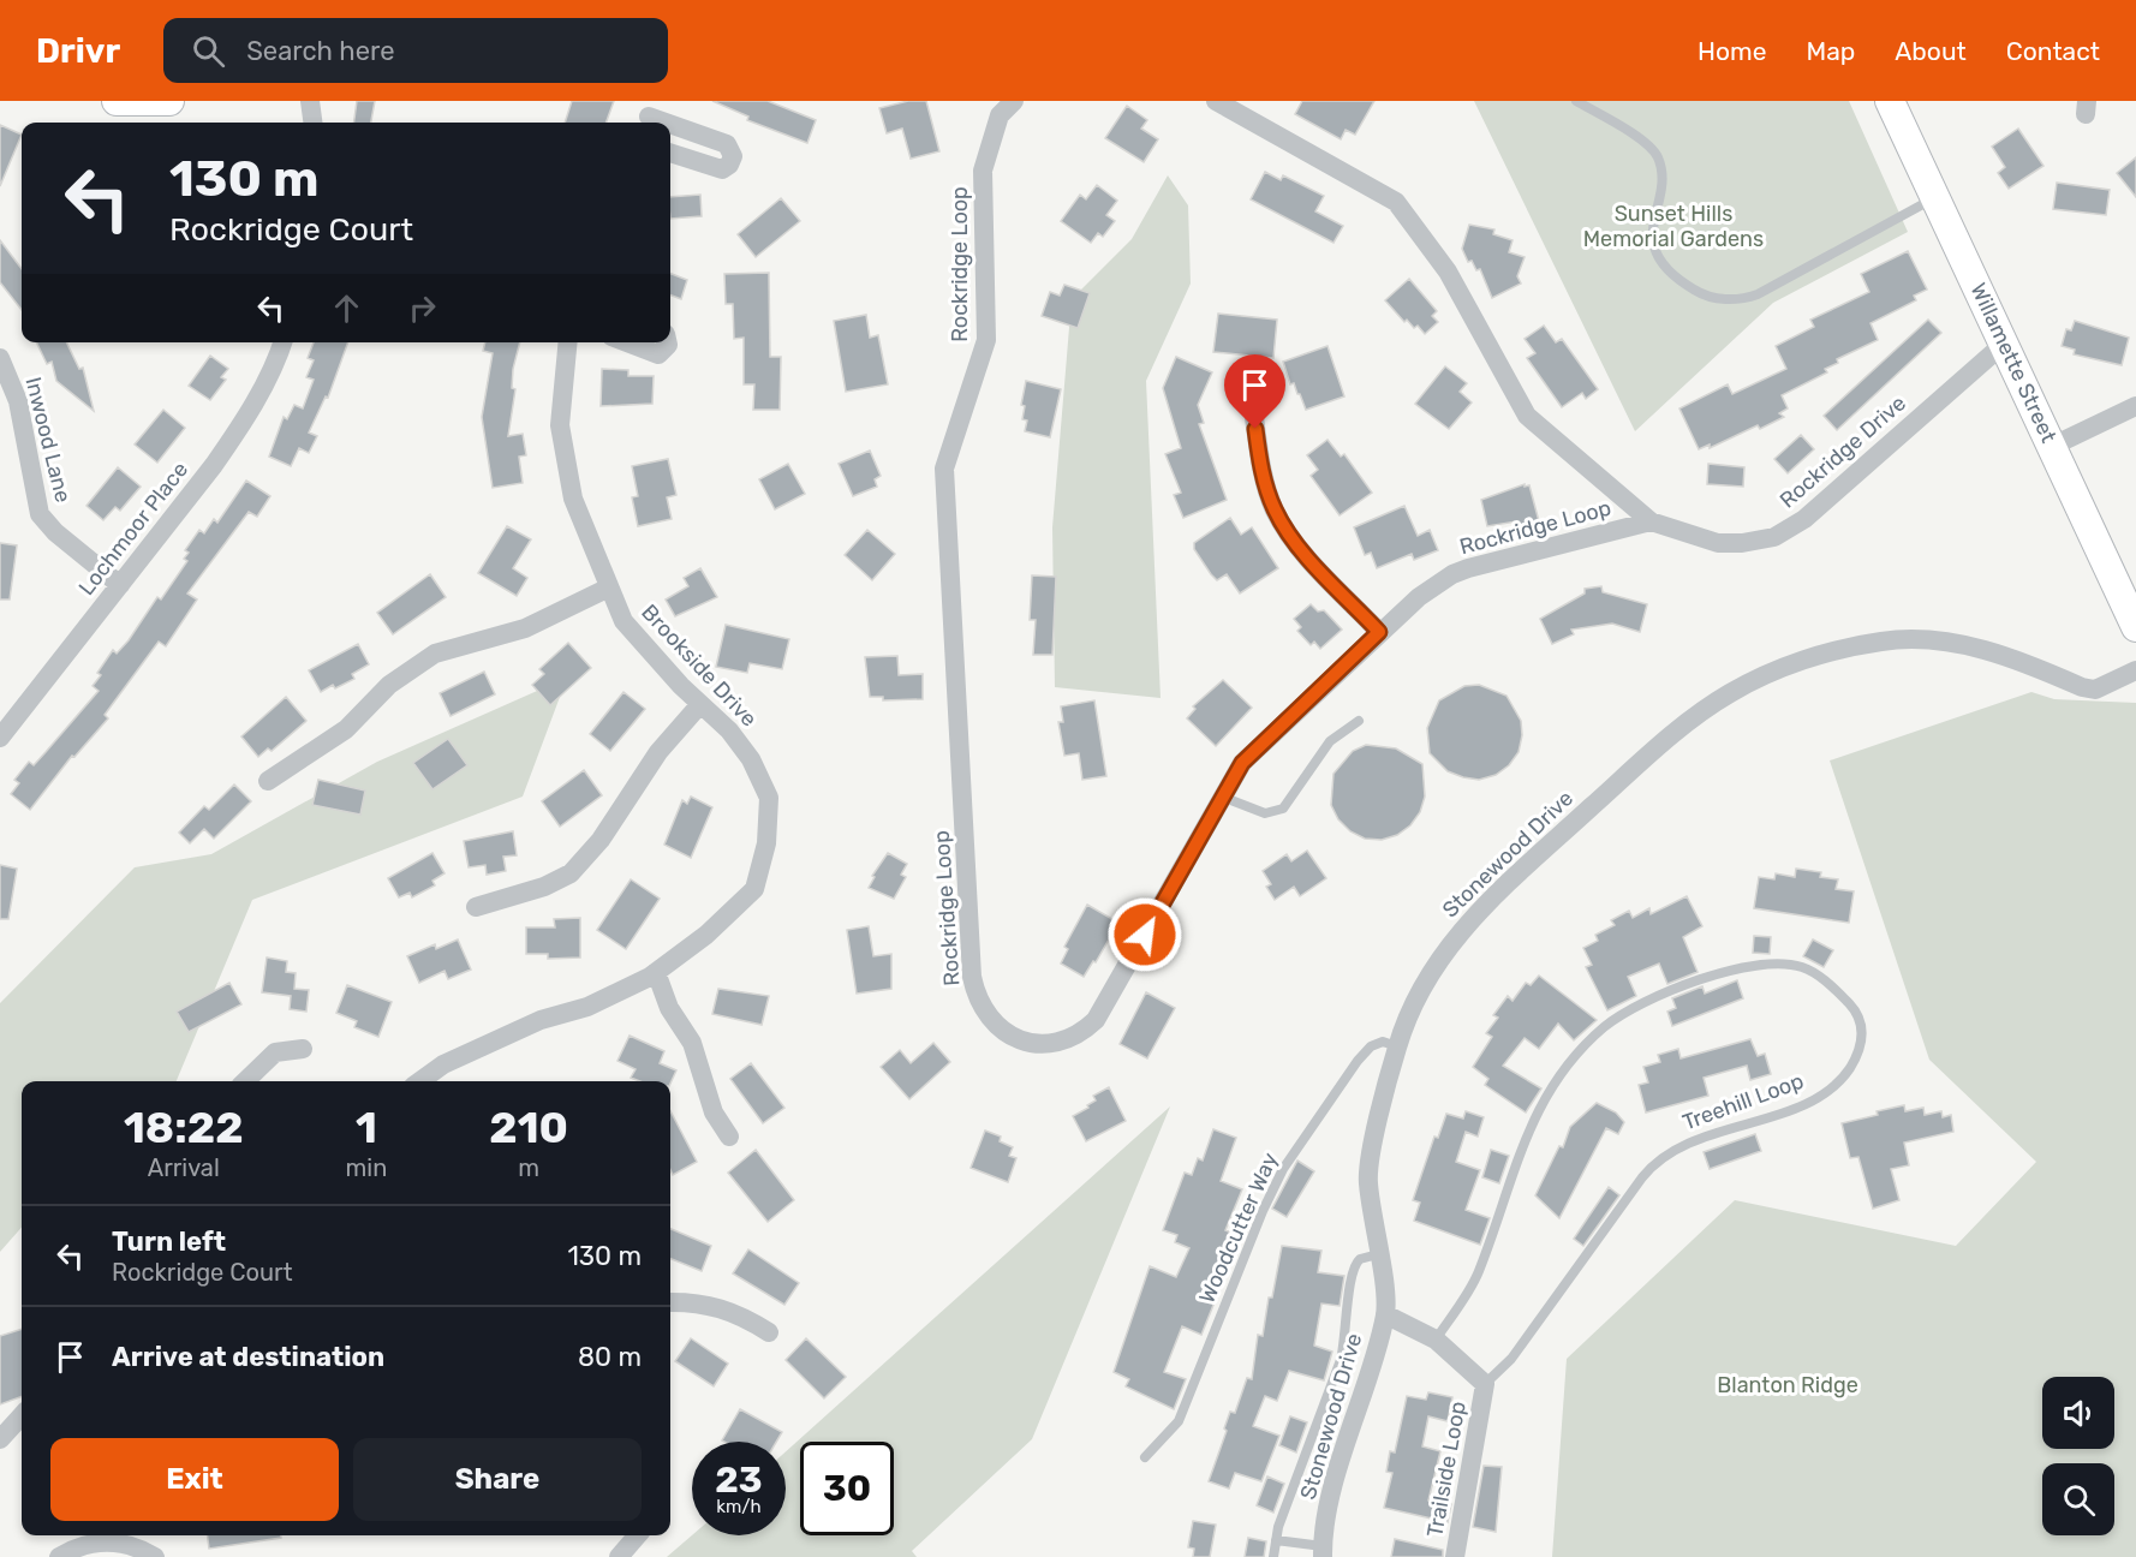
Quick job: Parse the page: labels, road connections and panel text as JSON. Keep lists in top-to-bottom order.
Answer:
{
  "streets": {
    "main road": ["Willamette Street"],
    "street": [
      "Rockridge Loop",
      "Inwood Lane",
      "Rockridge Drive",
      "Lochmoor Place",
      "Brookside Drive",
      "Stonewood Drive",
      "Trailside Loop"
    ],
    "lane": ["Treehill Loop", "Woodcutter Way"]
  },
  "crossings": [
    ["Rockridge Loop", "Rockridge Drive"],
    ["Willamette Street", "Rockridge Drive"],
    ["Inwood Lane", "Lochmoor Place"],
    ["Stonewood Drive", "Woodcutter Way"],
    ["Stonewood Drive", "Trailside Loop"],
    ["Treehill Loop", "Trailside Loop"]
  ],
  "parks": ["Sunset Hills Memorial Gardens", "Blanton Ridge"],
  "page": {
    "header": "Drivr",
    "search": "Search here",
    "nav": [
      "Home",
      "Map",
      "About",
      "Contact"
    ],
    "turn": ["130 m", "Rockridge Court"],
    "eta": [
      "18:22",
      "Arrival",
      "1",
      "min",
      "210",
      "m"
    ],
    "list": [
      {
        "name": "Turn left",
        "note": "Rockridge Court",
        "value": "130 m"
      },
      {
        "name": "Arrive at destination",
        "value": "80 m"
      }
    ],
    "buttons": ["Exit", "Share"],
    "speed": "23 km/h",
    "limit": "30"
  }
}
